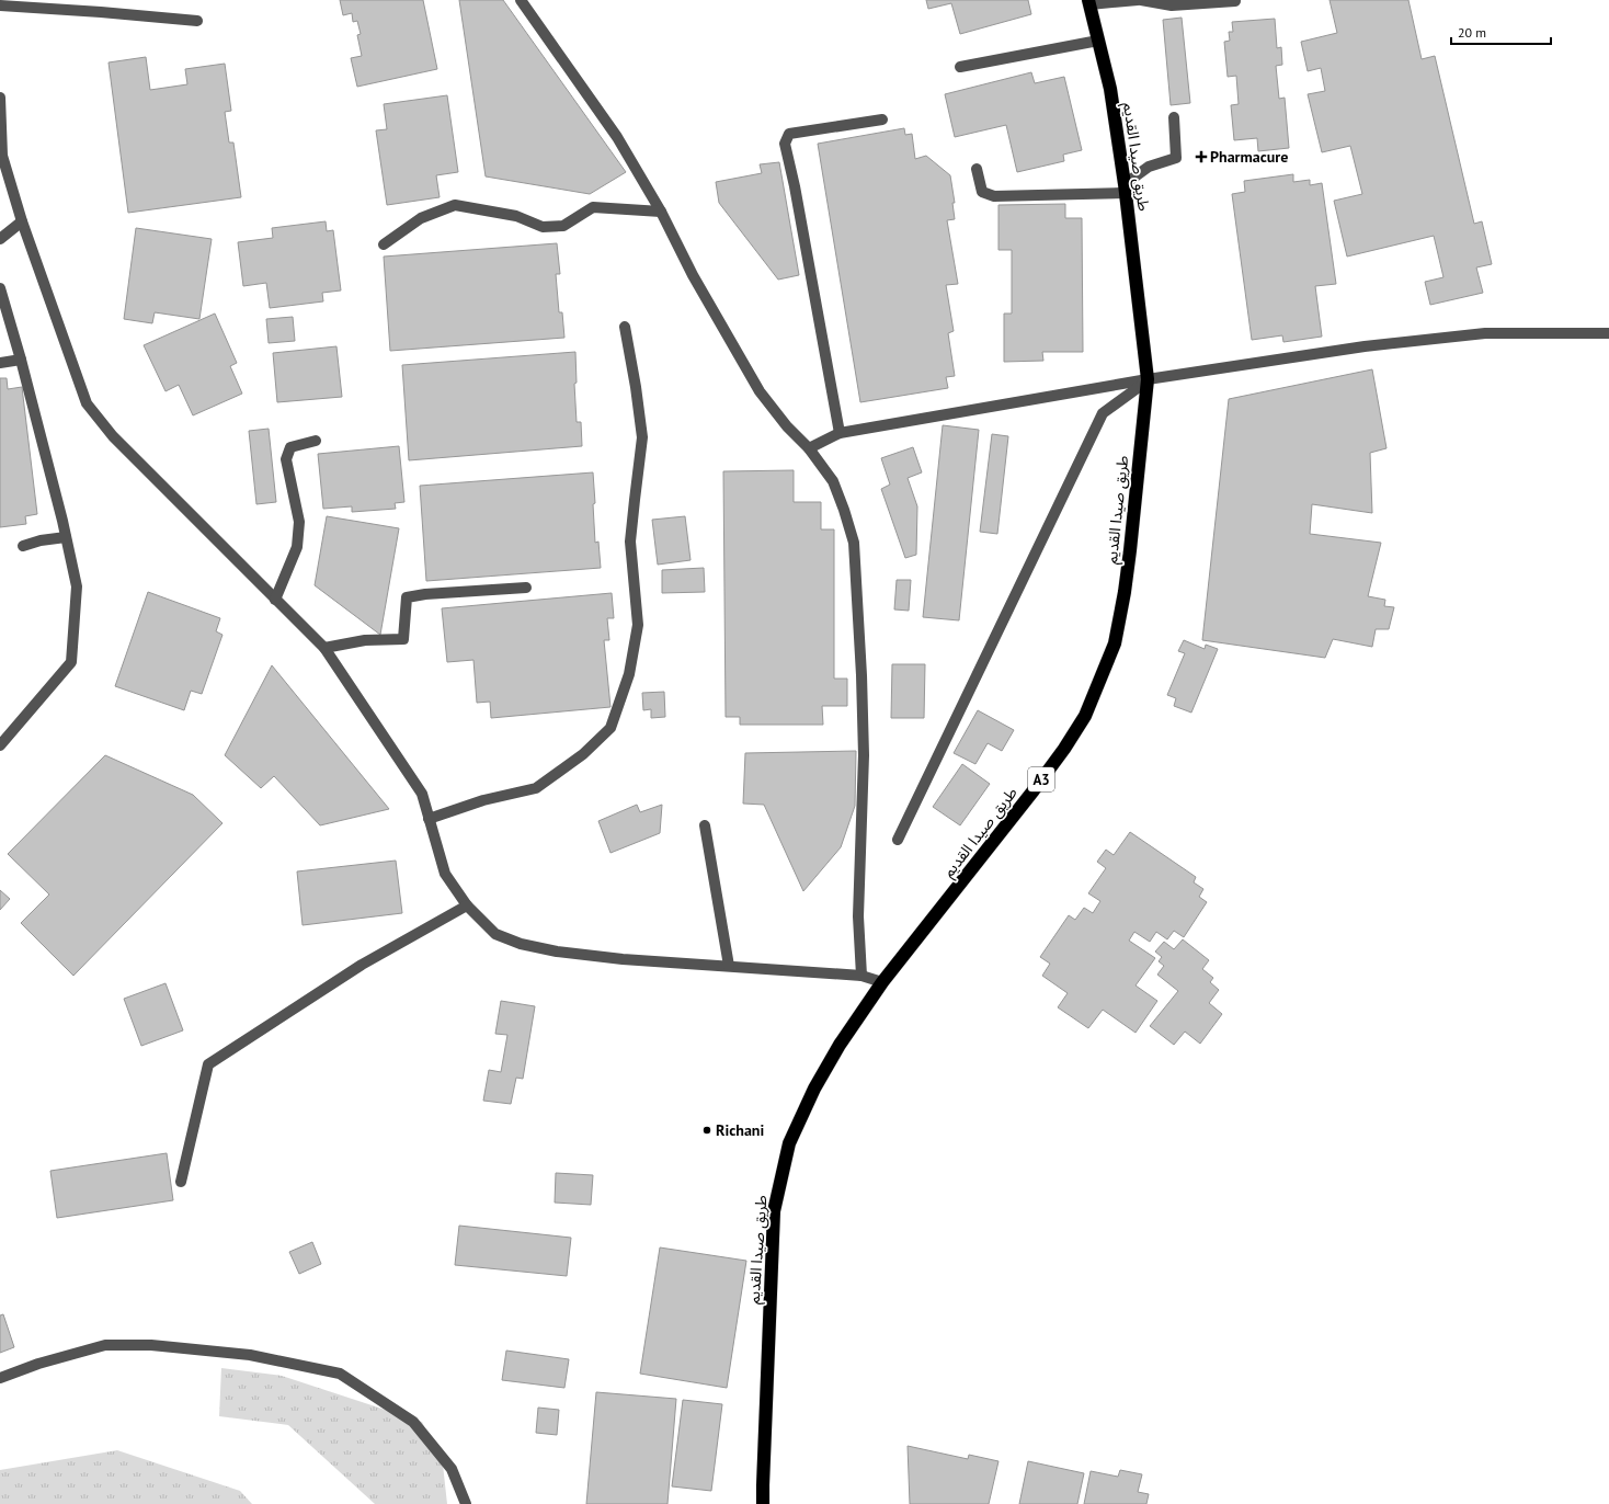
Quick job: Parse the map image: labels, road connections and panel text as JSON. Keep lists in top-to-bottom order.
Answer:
{
  "streets": {
    "highway": ["طريق صيدا القديم", "A3"]
  },
  "places": {
    "health": ["Pharmacure"],
    "other": ["Richani"]
  },
  "scale_bar": "20 m"
}
